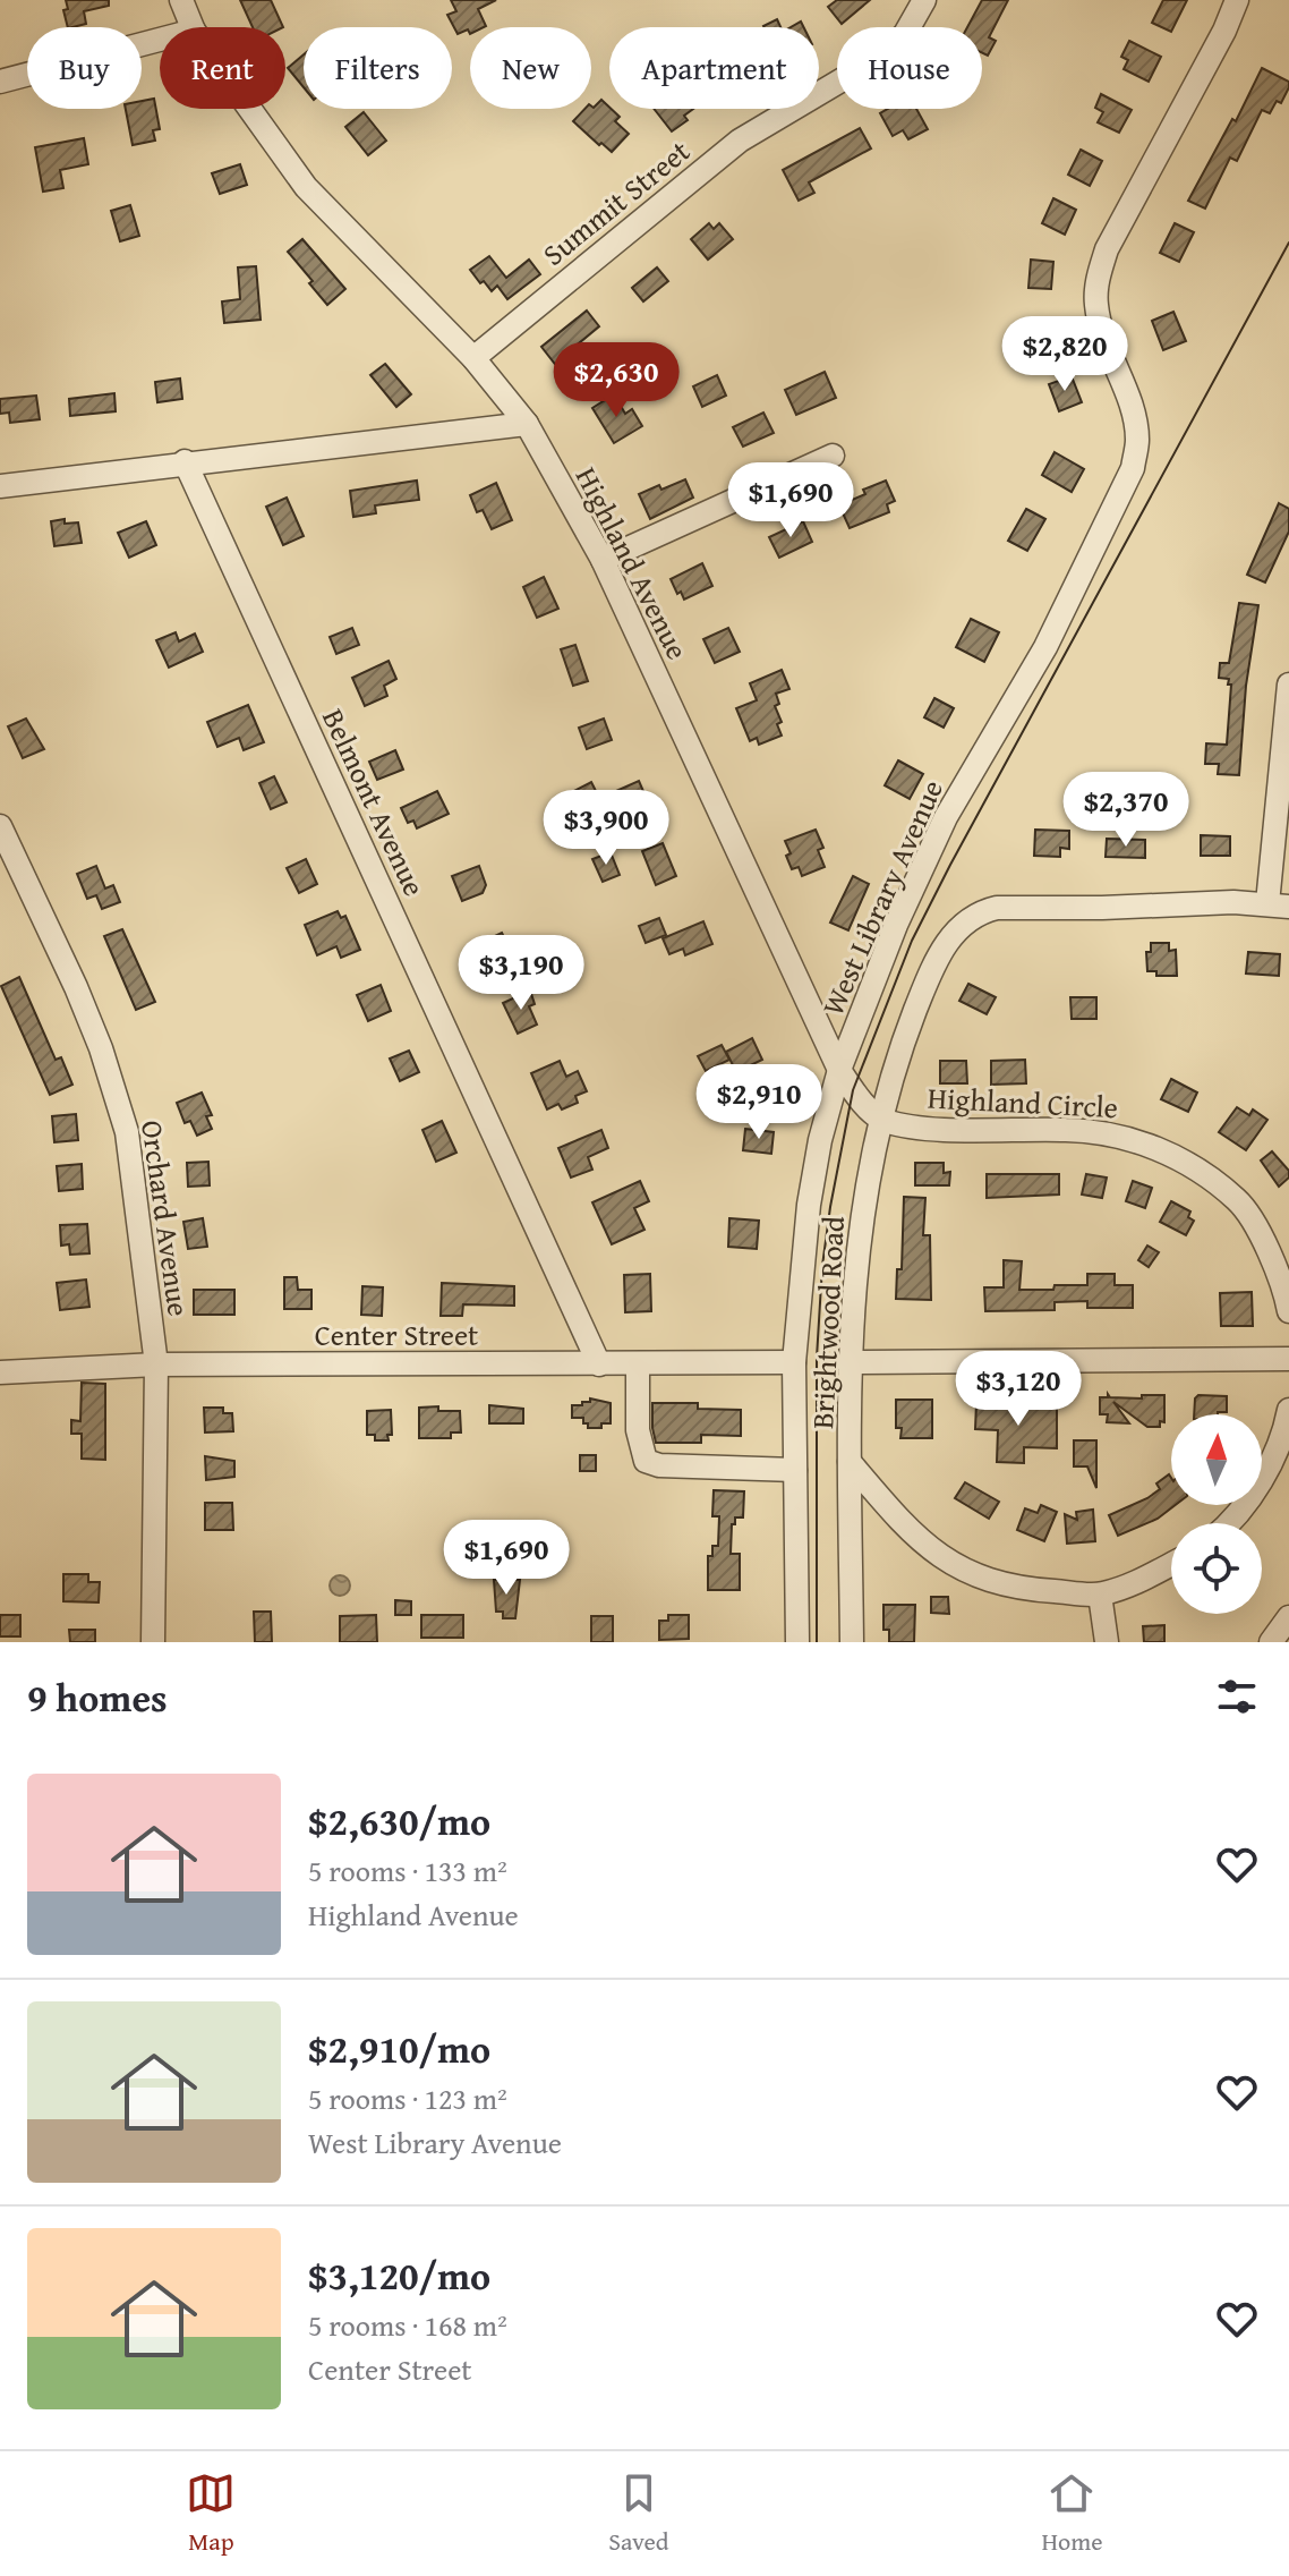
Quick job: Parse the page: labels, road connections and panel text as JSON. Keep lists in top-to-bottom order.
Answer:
{
  "streets": {
    "street": [
      "Summit Street",
      "Highland Avenue",
      "Belmont Avenue",
      "West Library Avenue",
      "Highland Circle",
      "Orchard Avenue",
      "Brightwood Road",
      "Center Street"
    ]
  },
  "crossings": [
    ["Summit Street", "Highland Avenue"],
    ["Highland Avenue", "West Library Avenue"],
    ["Highland Avenue", "Highland Circle"],
    ["Highland Avenue", "Brightwood Road"],
    ["Belmont Avenue", "Center Street"],
    ["West Library Avenue", "Center Street"],
    ["Highland Circle", "Brightwood Road"],
    ["Orchard Avenue", "Center Street"]
  ],
  "north": "top",
  "page": {
    "chip": [
      "Buy",
      "Rent",
      "Filters",
      "New",
      "Apartment",
      "House"
    ],
    "price": [
      "$2,820",
      "$2,630",
      "$1,690",
      "$2,370",
      "$3,900",
      "$3,190",
      "$2,910",
      "$3,120",
      "$1,690"
    ],
    "heading": "9 homes",
    "list": [
      {
        "name": "$2,630/mo",
        "note": "5 rooms · 133 m² · Highland Avenue"
      },
      {
        "name": "$2,910/mo",
        "note": "5 rooms · 123 m² · West Library Avenue"
      },
      {
        "name": "$3,120/mo",
        "note": "5 rooms · 168 m² · Center Street"
      }
    ],
    "tabs": ["Map", "Saved", "Home"]
  }
}
